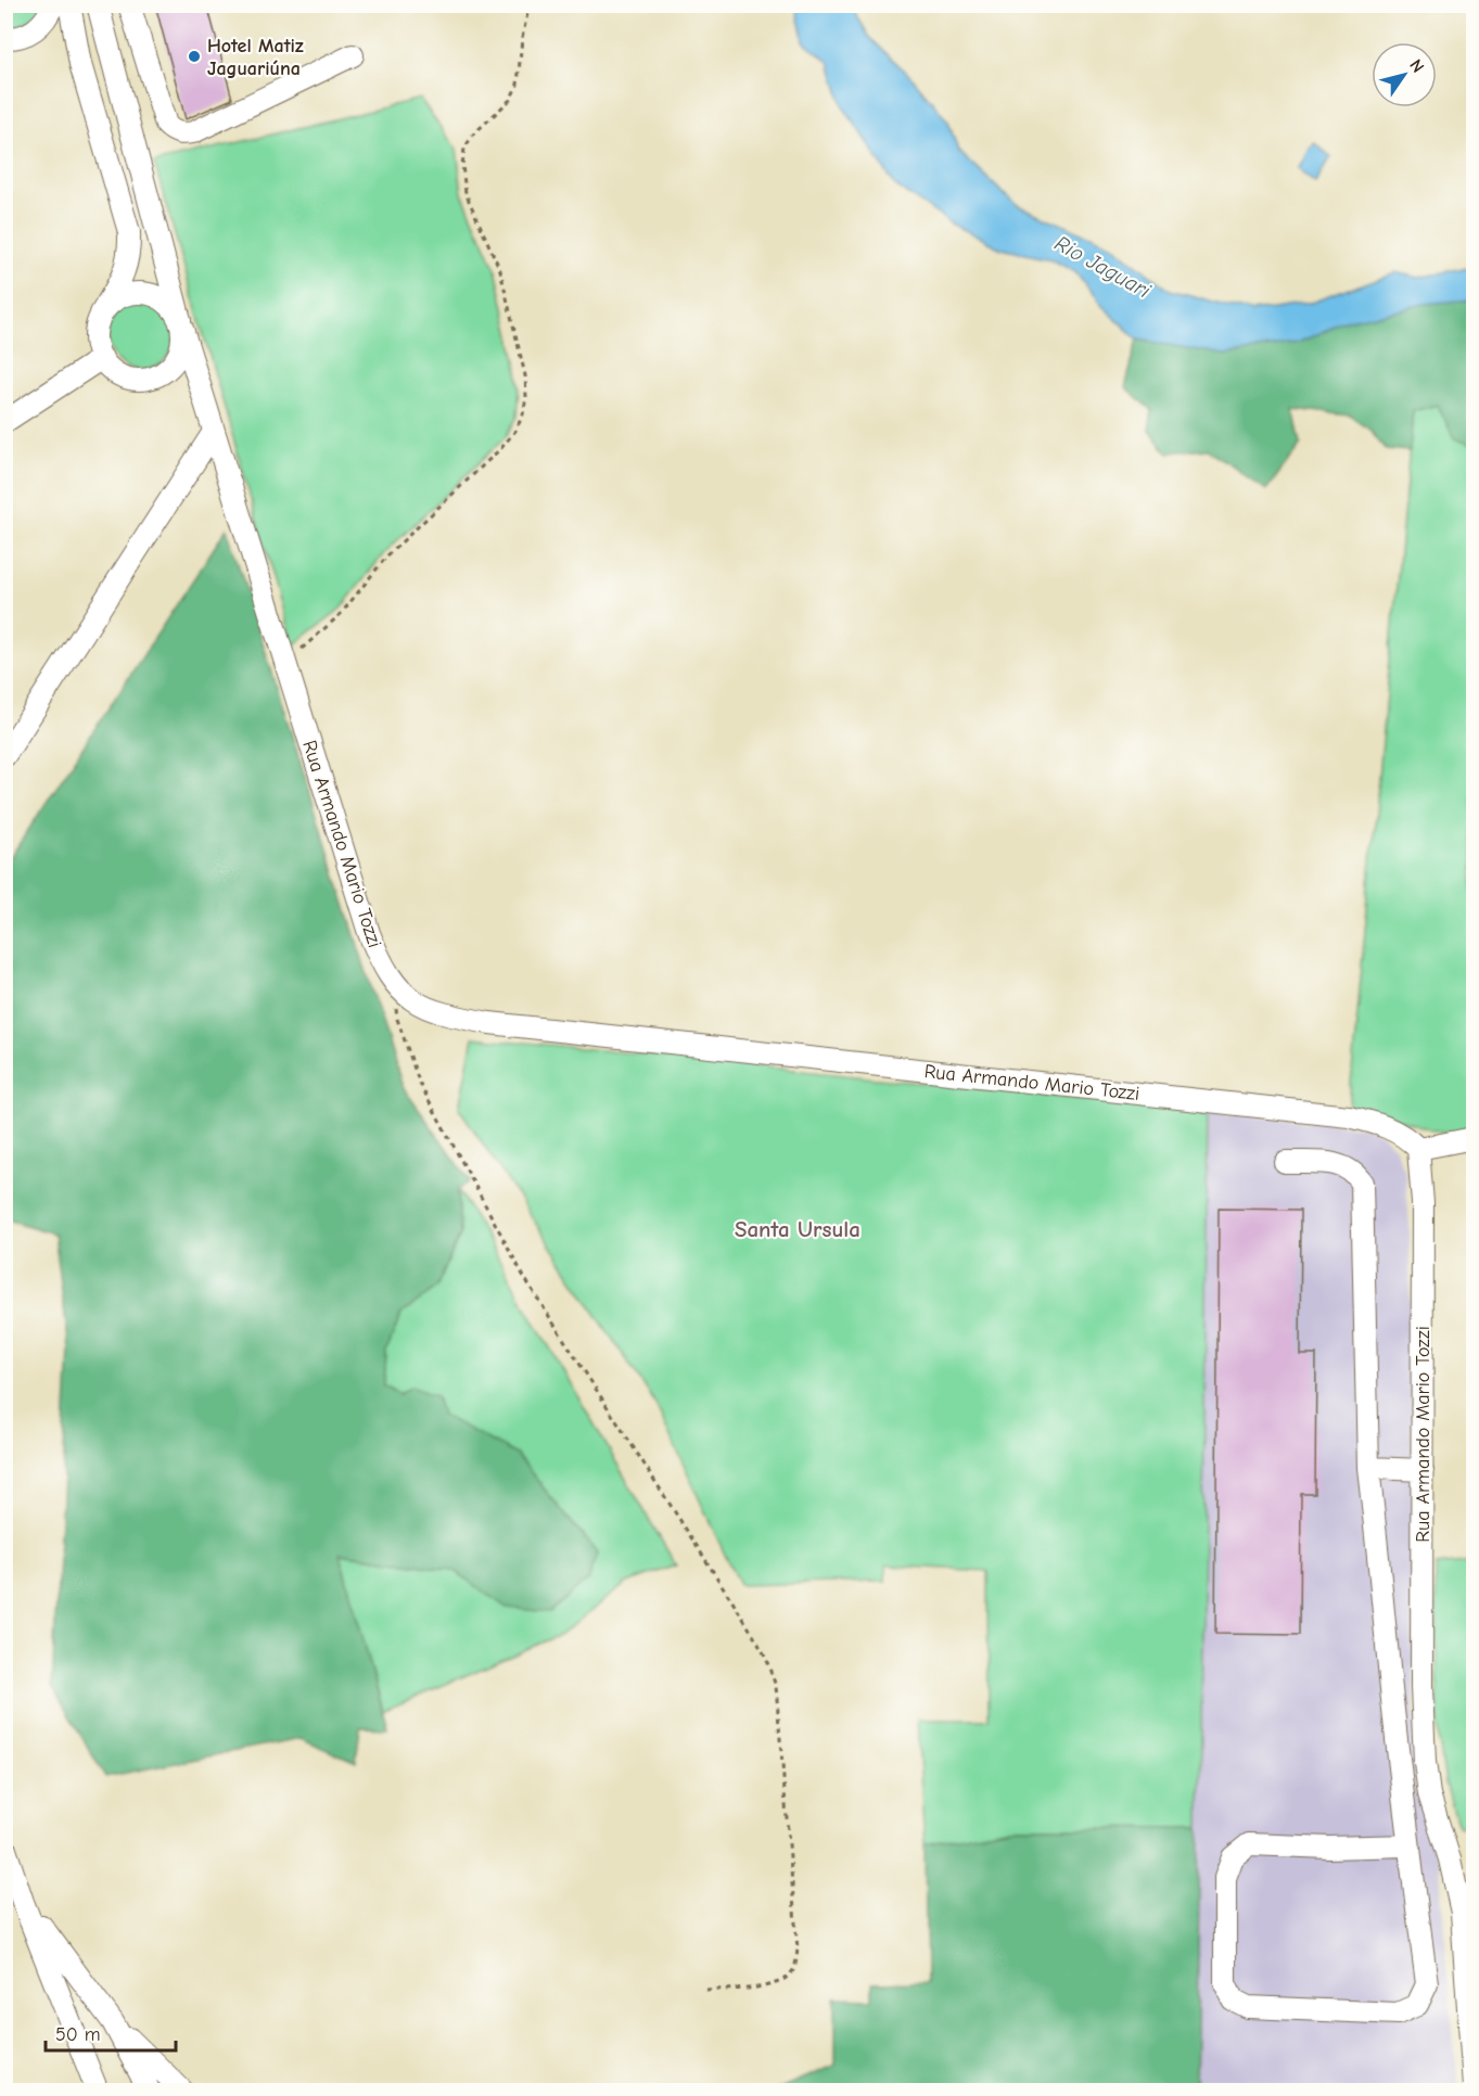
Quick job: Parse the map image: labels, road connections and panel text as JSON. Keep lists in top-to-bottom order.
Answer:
{
  "streets": {
    "street": ["Rua Armando Mario Tozzi"]
  },
  "districts": ["Santa Ursula"],
  "water": ["Rio Jaguari"],
  "places": ["Hotel Matiz Jaguariúna"],
  "scale_bar": "50 m",
  "north": "top right"
}
